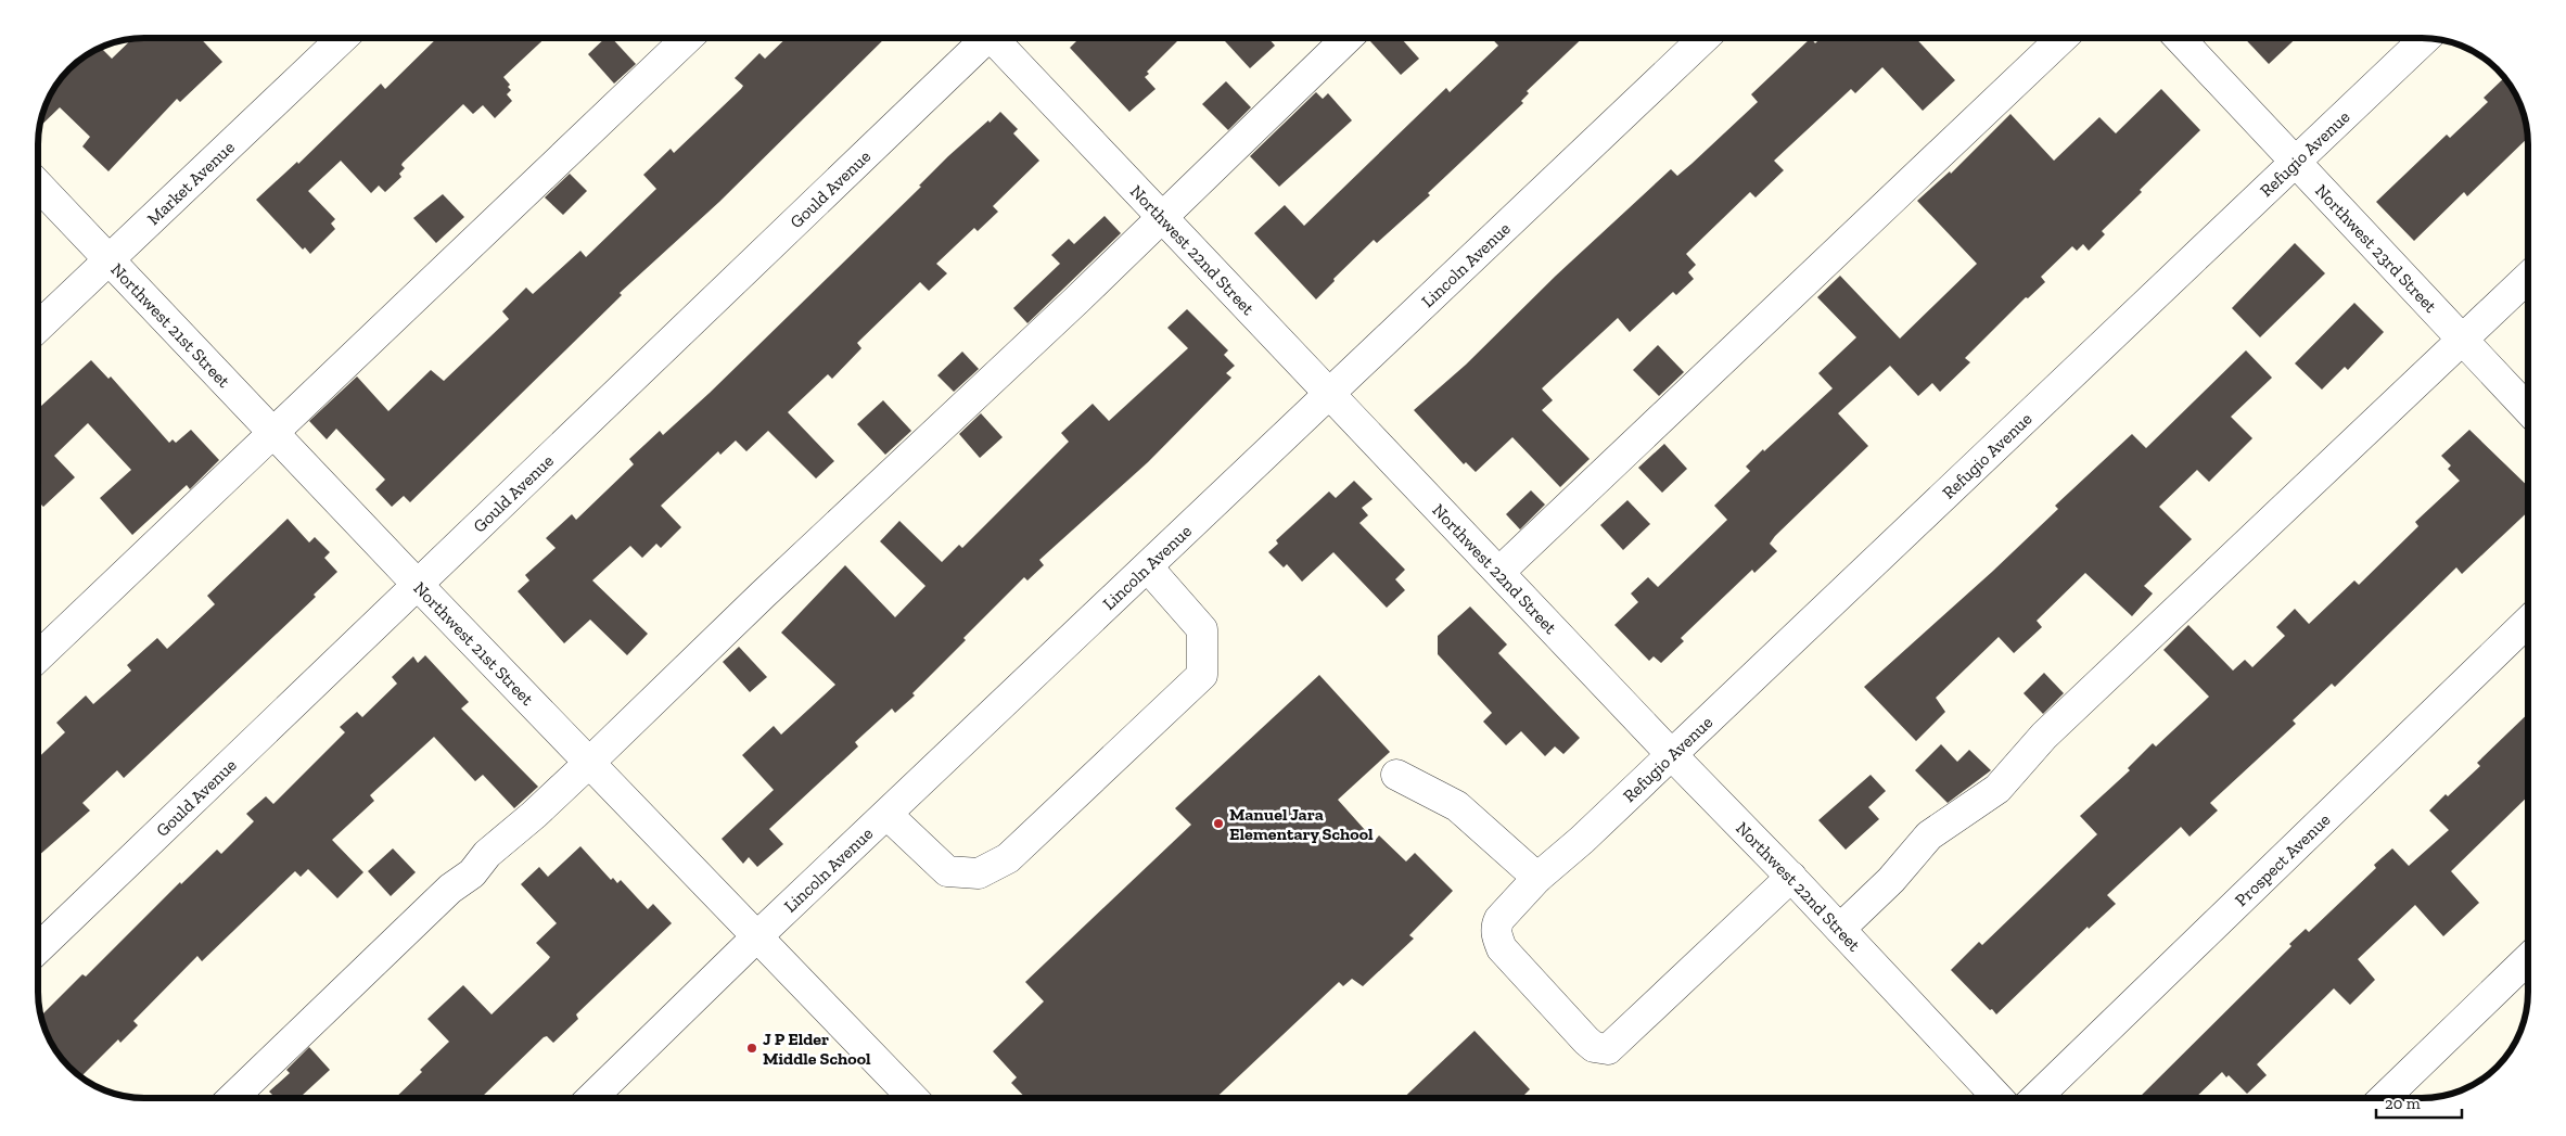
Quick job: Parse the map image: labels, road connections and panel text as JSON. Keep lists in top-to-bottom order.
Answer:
{
  "streets": {
    "street": [
      "Refugio Avenue",
      "Market Avenue",
      "Gould Avenue",
      "Northwest 23rd Street",
      "Northwest 22nd Street",
      "Lincoln Avenue",
      "Northwest 21st Street",
      "Prospect Avenue"
    ]
  },
  "crossings": [
    ["Refugio Avenue", "Northwest 23rd Street"],
    ["Refugio Avenue", "Northwest 22nd Street"],
    ["Market Avenue", "Northwest 21st Street"],
    ["Gould Avenue", "Northwest 21st Street"],
    ["Northwest 22nd Street", "Lincoln Avenue"],
    ["Lincoln Avenue", "Northwest 21st Street"]
  ],
  "places": ["Manuel Jara Elementary School", "J P Elder Middle School"],
  "scale_bar": "20 m"
}
